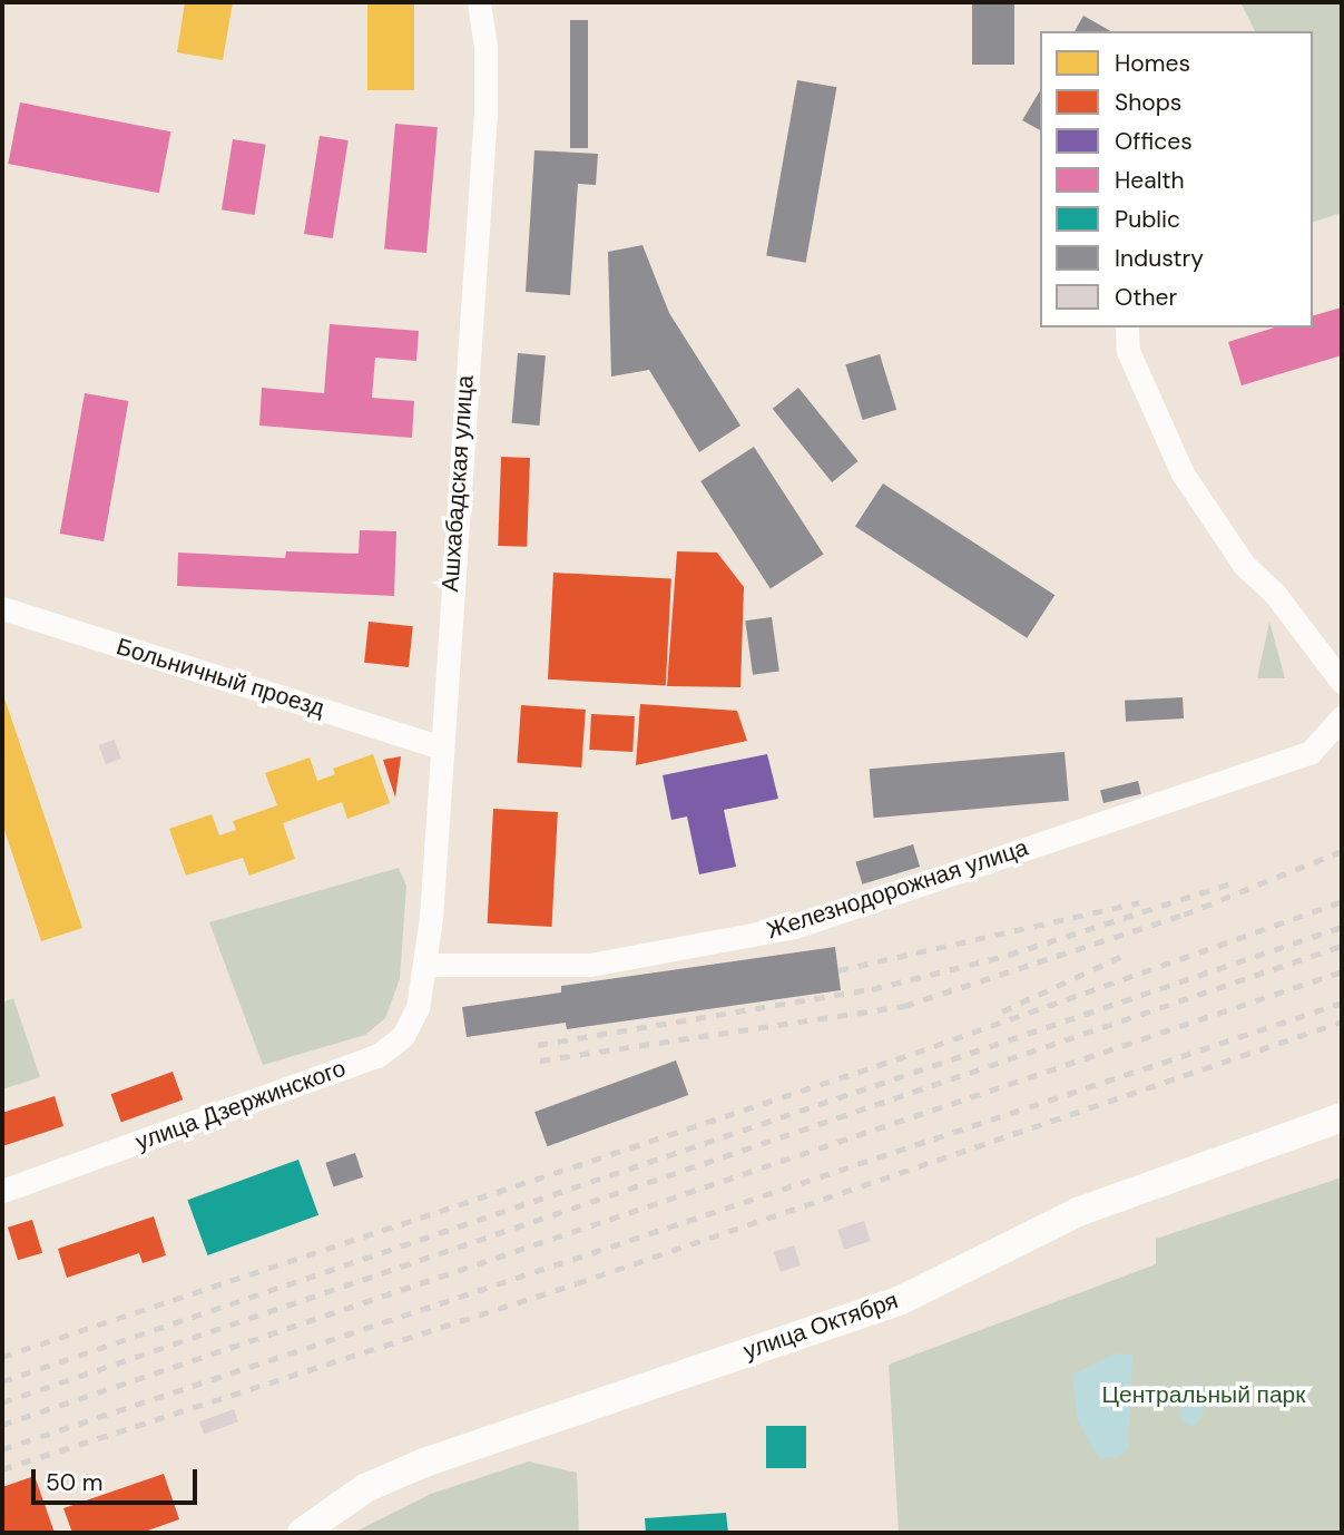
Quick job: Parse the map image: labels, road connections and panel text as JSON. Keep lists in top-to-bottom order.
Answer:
{
  "streets": {
    "street": [
      "Ашхабадская улица",
      "Больничный проезд",
      "Железнодорожная улица",
      "улица Дзержинского",
      "улица Октября"
    ]
  },
  "crossings": [
    ["Ашхабадская улица", "Больничный проезд"],
    ["Ашхабадская улица", "Железнодорожная улица"],
    ["Ашхабадская улица", "улица Дзержинского"],
    ["Железнодорожная улица", "улица Дзержинского"]
  ],
  "parks": ["Центральный парк"],
  "legend": [
    "Homes",
    "Shops",
    "Offices",
    "Health",
    "Public",
    "Industry",
    "Other"
  ],
  "scale_bar": "50 m"
}
